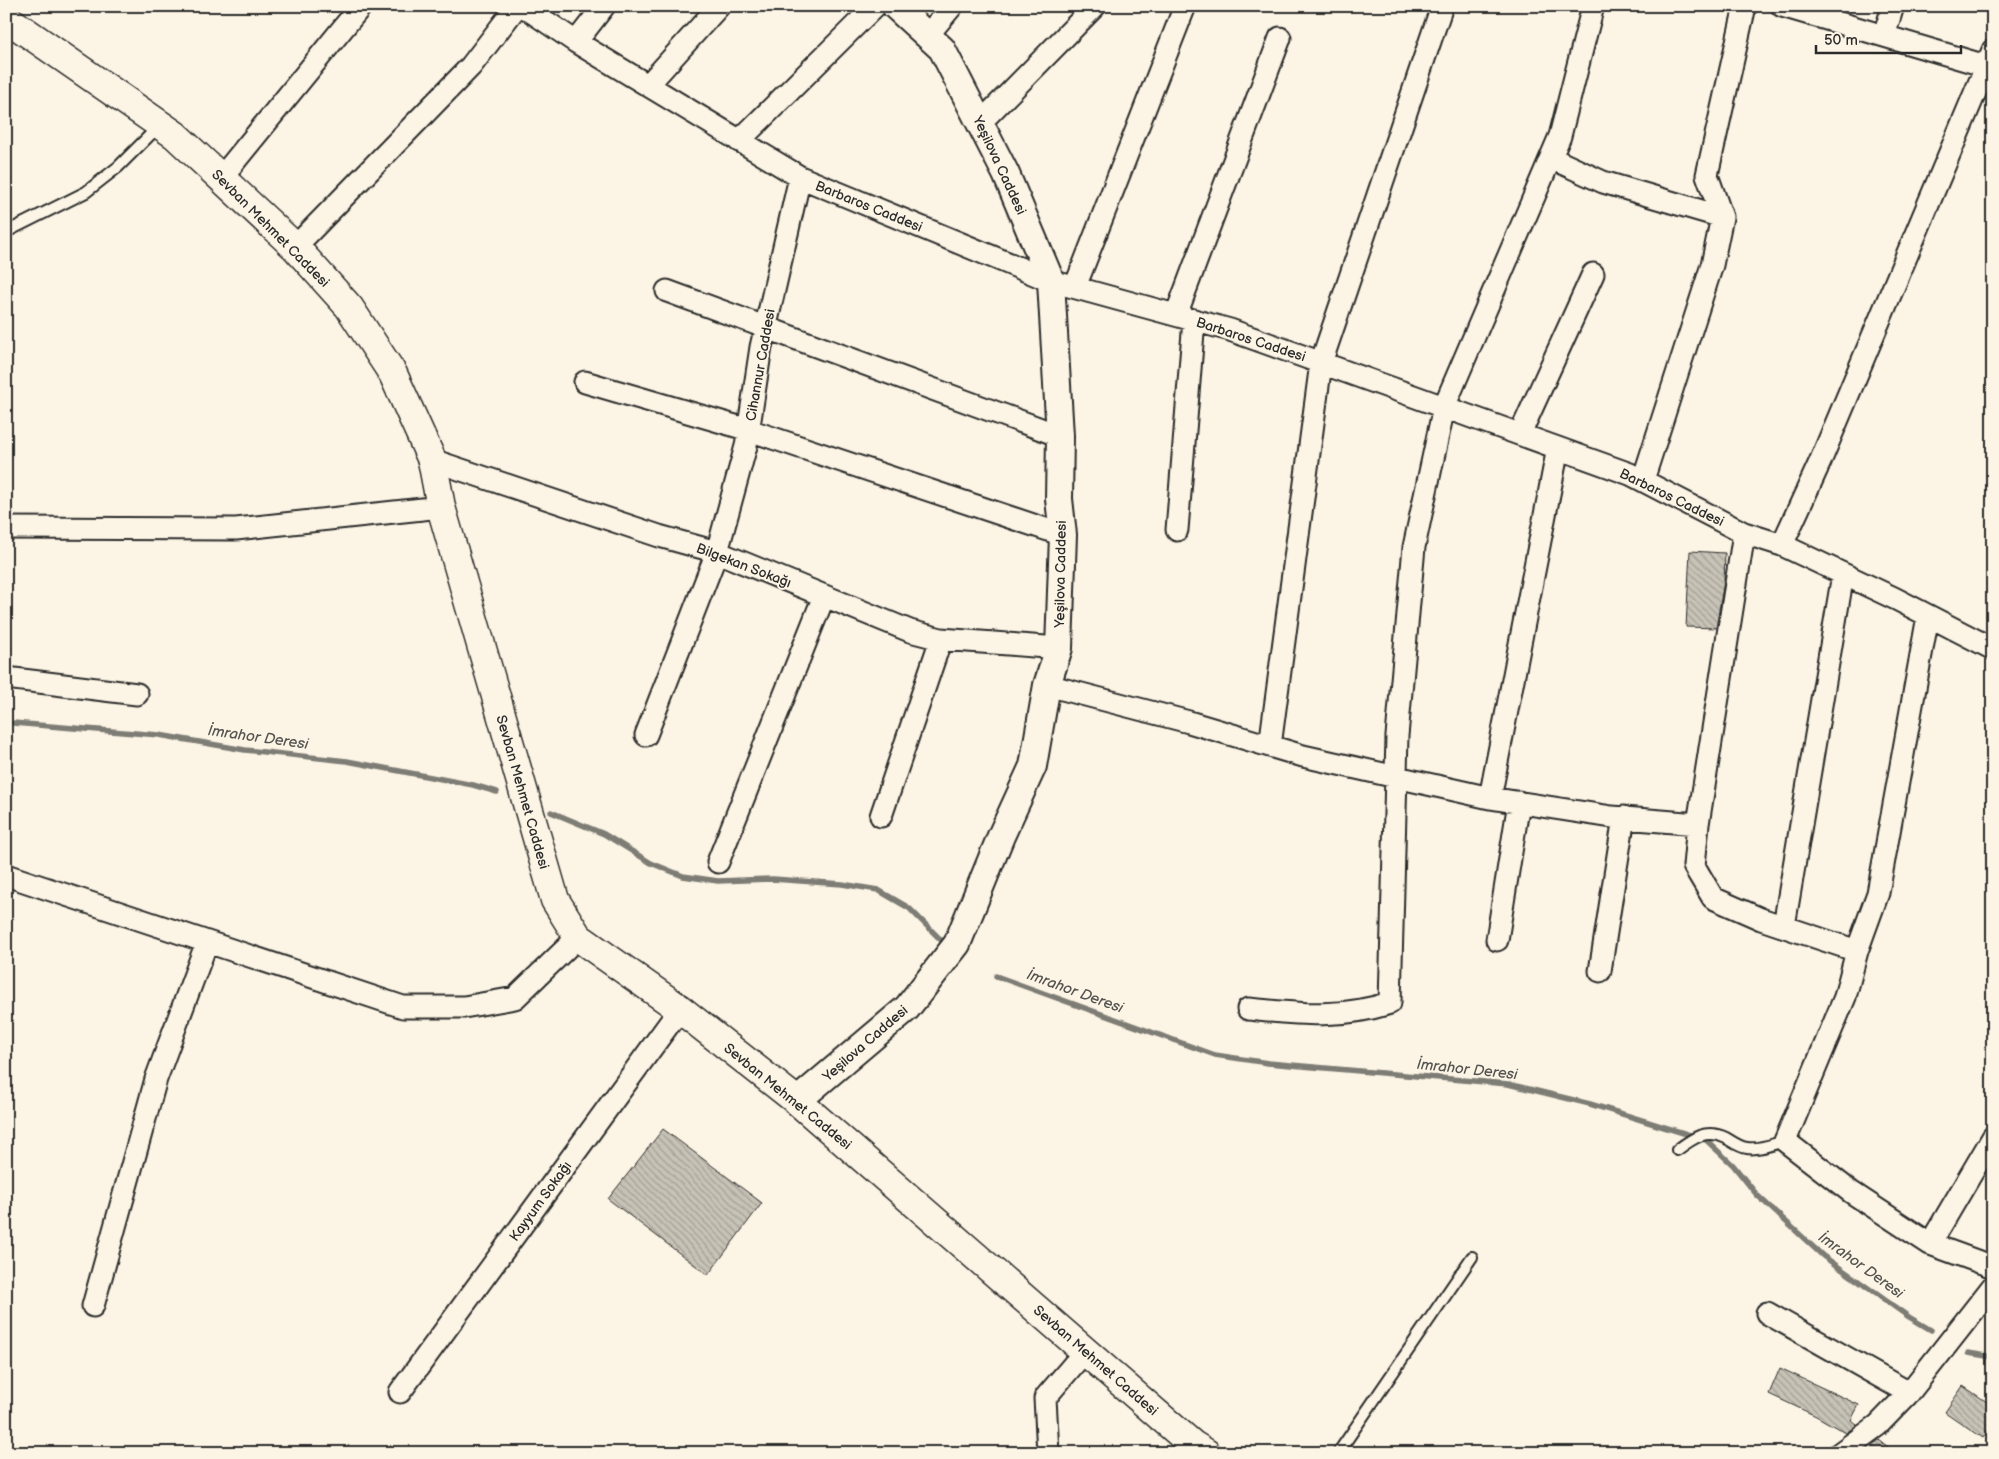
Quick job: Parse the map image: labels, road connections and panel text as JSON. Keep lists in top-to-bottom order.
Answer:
{
  "streets": {
    "main road": ["Sevban Mehmet Caddesi"],
    "street": [
      "Yeşilova Caddesi",
      "Barbaros Caddesi",
      "Cihannur Caddesi",
      "Bilgekan Sokağı",
      "Kayyum Sokağı"
    ]
  },
  "crossings": [
    ["Yeşilova Caddesi", "Barbaros Caddesi"],
    ["Yeşilova Caddesi", "Sevban Mehmet Caddesi"],
    ["Yeşilova Caddesi", "Bilgekan Sokağı"],
    ["Barbaros Caddesi", "Cihannur Caddesi"],
    ["Sevban Mehmet Caddesi", "Bilgekan Sokağı"],
    ["Sevban Mehmet Caddesi", "Kayyum Sokağı"],
    ["Cihannur Caddesi", "Bilgekan Sokağı"]
  ],
  "water": ["İmrahor Deresi"],
  "scale_bar": "50 m"
}
